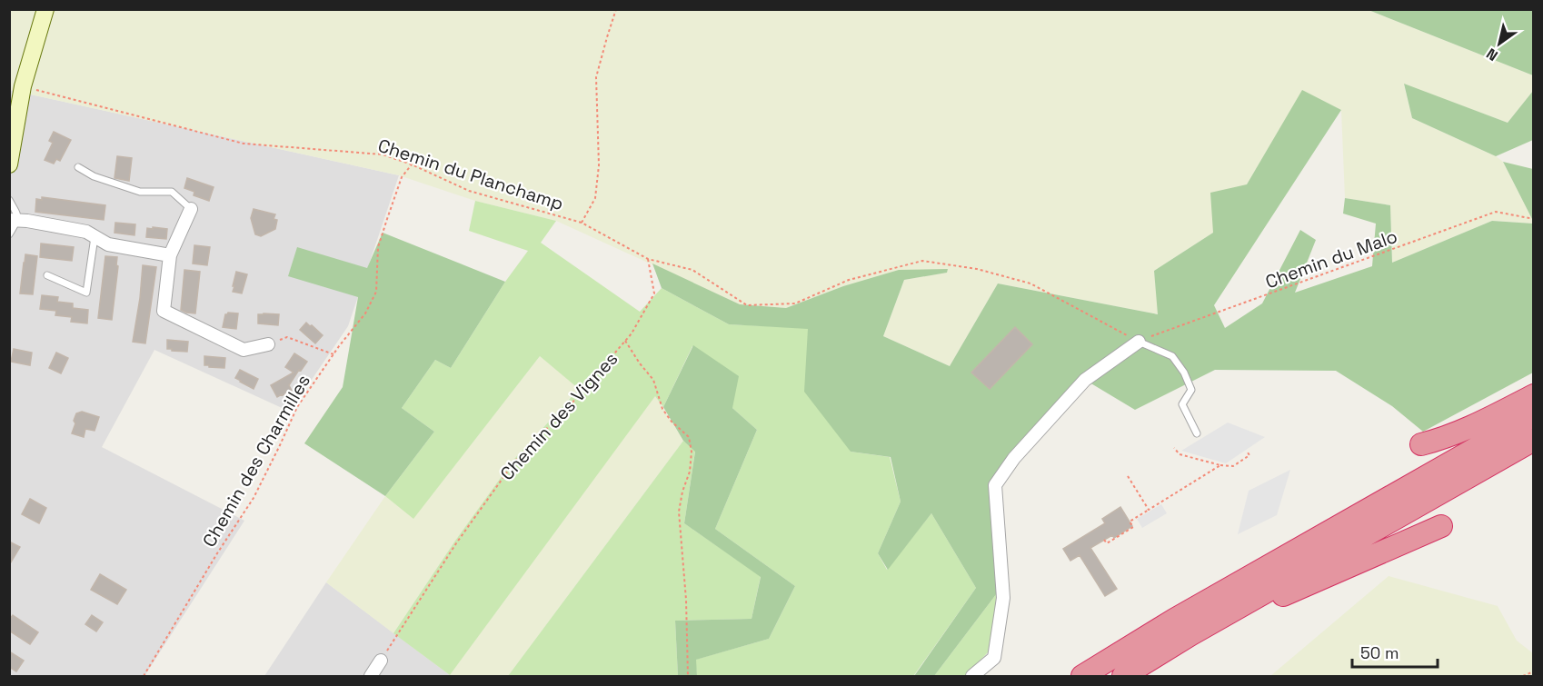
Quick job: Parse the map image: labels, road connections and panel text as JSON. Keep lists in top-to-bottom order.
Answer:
{
  "streets": {
    "path": [
      "Chemin du Planchamp",
      "Chemin du Malo",
      "Chemin des Vignes",
      "Chemin des Charmilles"
    ]
  },
  "crossings": [
    ["Chemin du Planchamp", "Chemin du Malo"],
    ["Chemin du Planchamp", "Chemin des Vignes"],
    ["Chemin du Planchamp", "Chemin des Charmilles"]
  ],
  "scale_bar": "50 m",
  "north": "bottom left"
}
